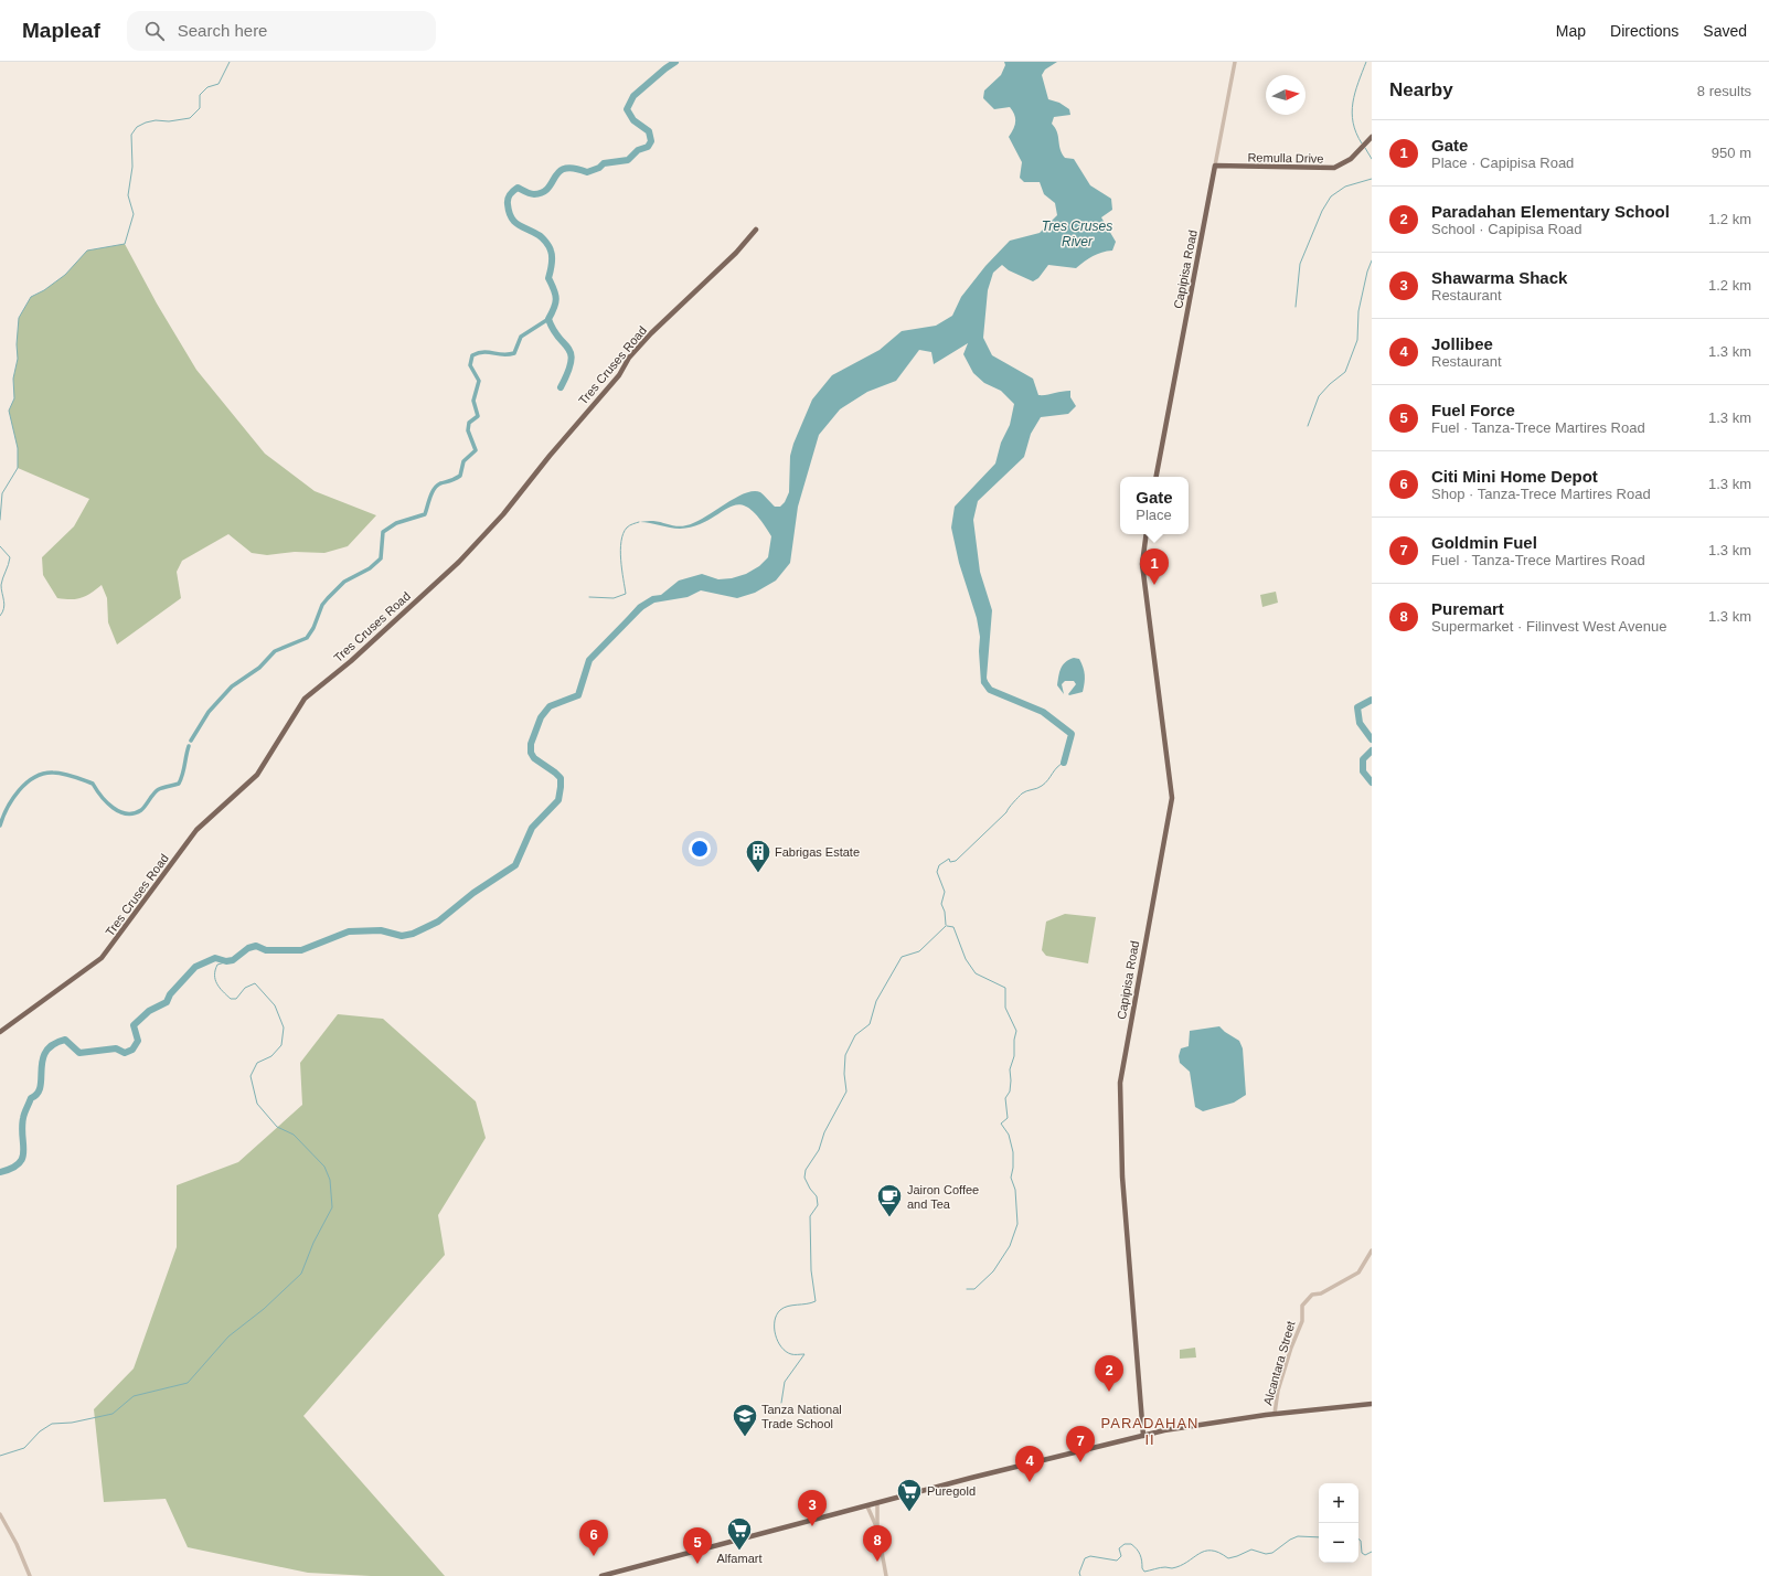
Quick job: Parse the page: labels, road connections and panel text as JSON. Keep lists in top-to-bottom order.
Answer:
{
  "streets": {
    "main road": ["Remulla Drive", "Capipisa Road", "Tres Cruses Road"],
    "street": ["Alcantara Street"]
  },
  "crossings": [
    ["Remulla Drive", "Capipisa Road"]
  ],
  "districts": ["PARADAHAN II"],
  "water": ["Tres Cruses River"],
  "places": {
    "building": ["Fabrigas Estate"],
    "cafe": ["Jairon Coffee and Tea"],
    "school or university": ["Tanza National Trade School"],
    "supermarket": ["Puregold", "Alfamart"]
  },
  "north": "right",
  "page": {
    "header": "Mapleaf",
    "search": "Search here",
    "nav": ["Map", "Directions", "Saved"],
    "heading": ["Nearby", "8 results"],
    "list": [
      {
        "mark": "1",
        "name": "Gate",
        "note": "Place · Capipisa Road",
        "value": "950 m"
      },
      {
        "mark": "2",
        "name": "Paradahan Elementary School",
        "note": "School · Capipisa Road",
        "value": "1.2 km"
      },
      {
        "mark": "3",
        "name": "Shawarma Shack",
        "note": "Restaurant",
        "value": "1.2 km"
      },
      {
        "mark": "4",
        "name": "Jollibee",
        "note": "Restaurant",
        "value": "1.3 km"
      },
      {
        "mark": "5",
        "name": "Fuel Force",
        "note": "Fuel · Tanza-Trece Martires Road",
        "value": "1.3 km"
      },
      {
        "mark": "6",
        "name": "Citi Mini Home Depot",
        "note": "Shop · Tanza-Trece Martires Road",
        "value": "1.3 km"
      },
      {
        "mark": "7",
        "name": "Goldmin Fuel",
        "note": "Fuel · Tanza-Trece Martires Road",
        "value": "1.3 km"
      },
      {
        "mark": "8",
        "name": "Puremart",
        "note": "Supermarket · Filinvest West Avenue",
        "value": "1.3 km"
      }
    ],
    "popup": ["Gate", "Place"],
    "pins": [
      "1",
      "2",
      "7",
      "4",
      "3",
      "6",
      "8",
      "5"
    ],
    "map_buttons": ["+", "−"]
  }
}
